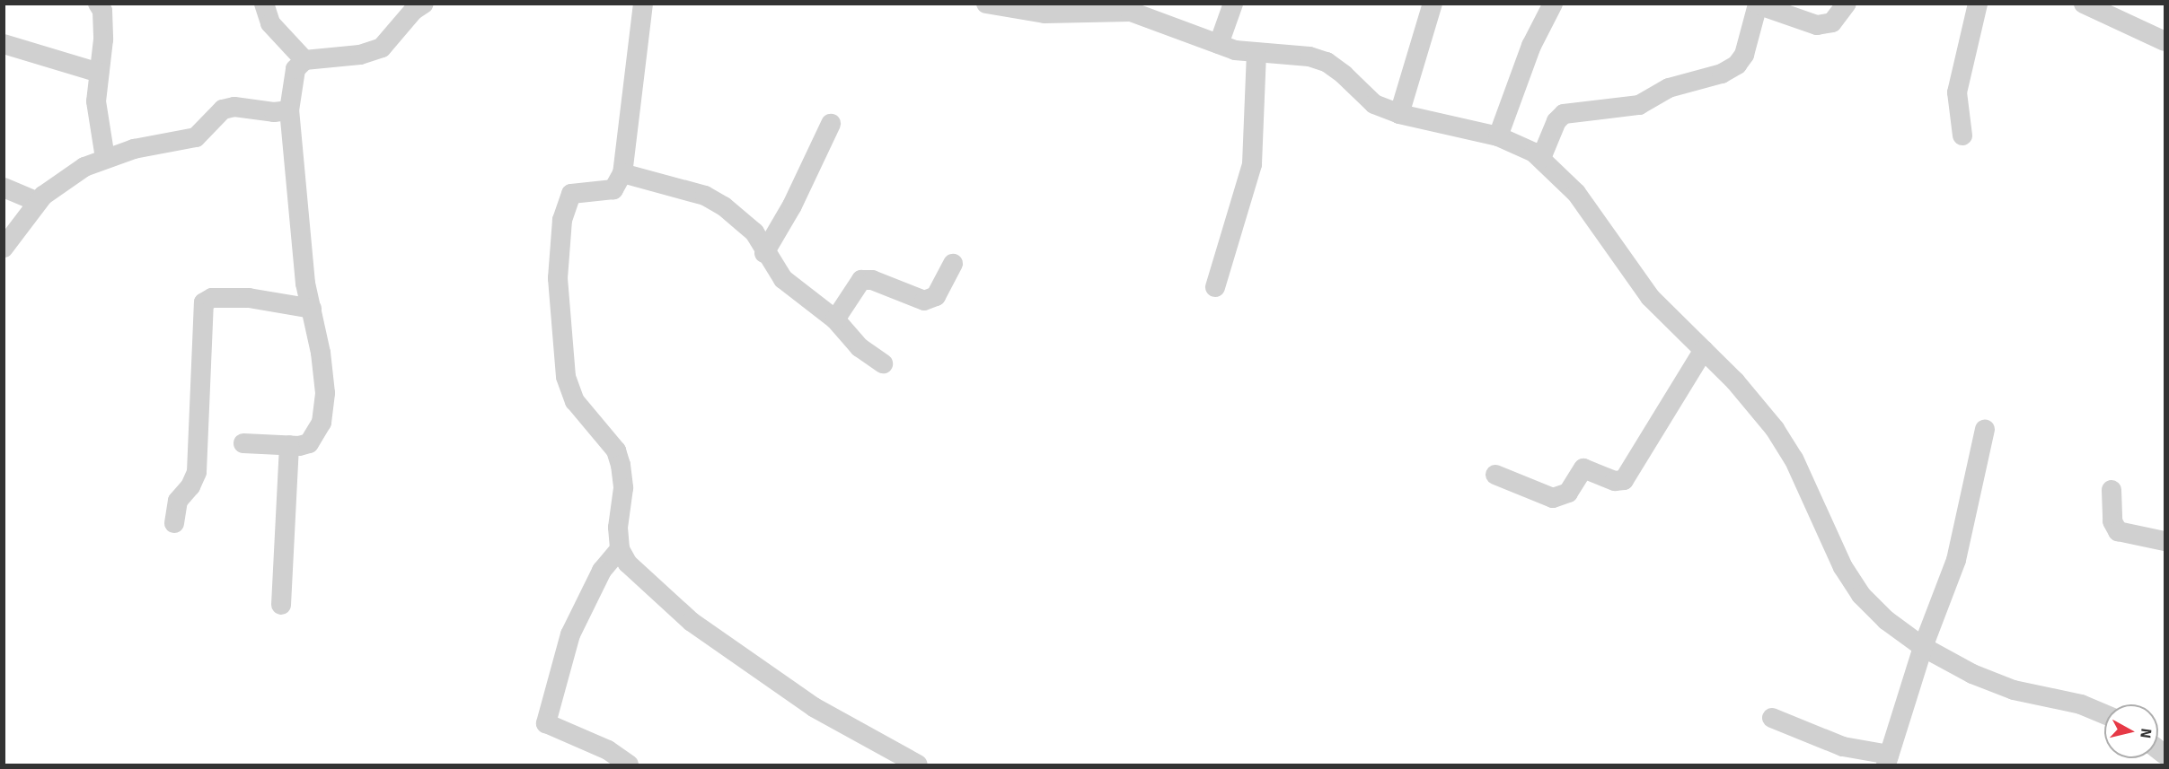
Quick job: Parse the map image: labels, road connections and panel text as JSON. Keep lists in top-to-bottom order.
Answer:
{
  "north": "right"
}
